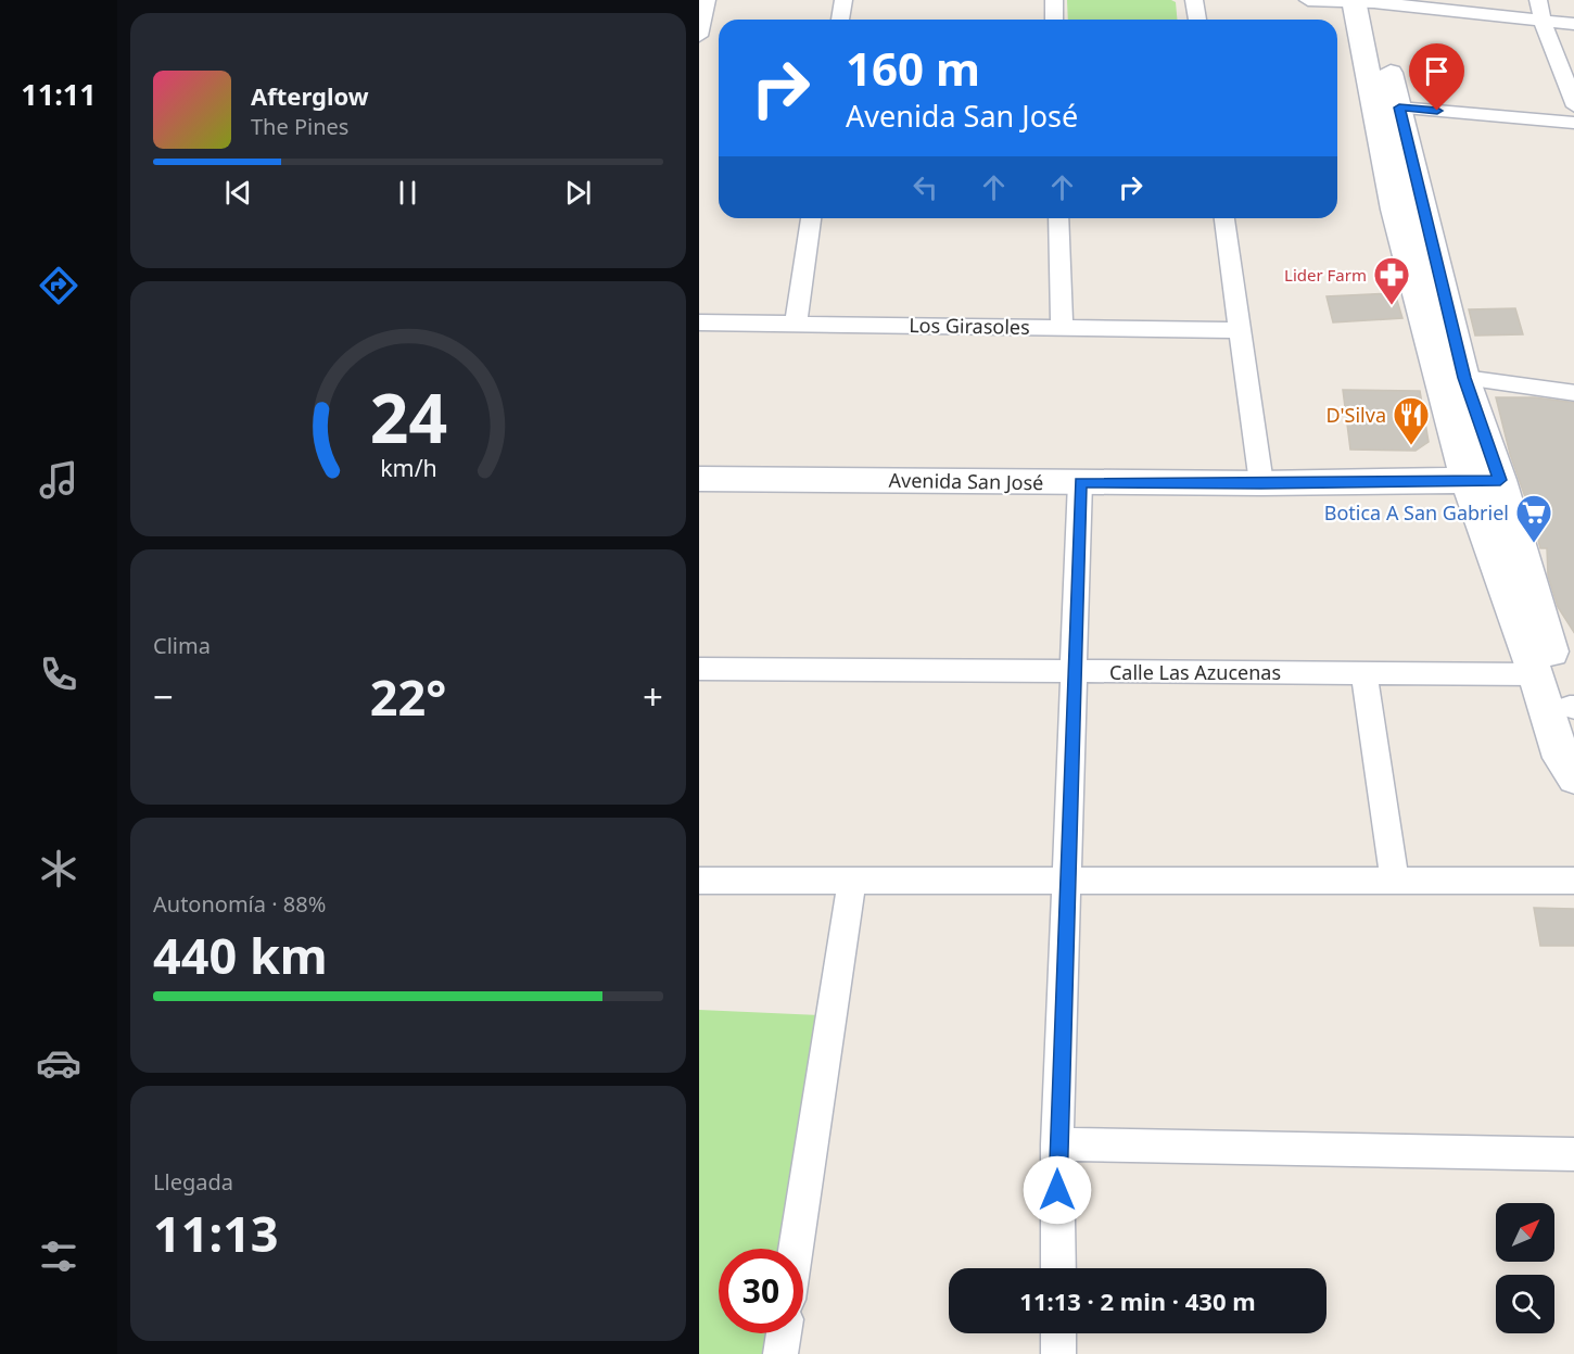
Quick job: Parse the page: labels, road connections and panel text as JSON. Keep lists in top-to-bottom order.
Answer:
{
  "streets": {
    "street": ["Los Girasoles", "Avenida San José", "Calle Las Azucenas"]
  },
  "places": {
    "pharmacy": ["Lider Farm"],
    "restaurant": ["D'Silva"],
    "supermarket": ["Botica A San Gabriel"]
  },
  "north": "top right",
  "page": {
    "tabs": "11:11",
    "turn": ["160 m", "Avenida San José"],
    "song": ["Afterglow", "The Pines"],
    "tile": [
      "Clima",
      ["Autonomía · 88%", "440 km"],
      ["Llegada", "11:13"]
    ],
    "heat": ["−", "22°", "+"],
    "limit": "30",
    "trip": "11:13 · 2 min · 430 m",
    "gauge": ["24", "km/h"]
  }
}
